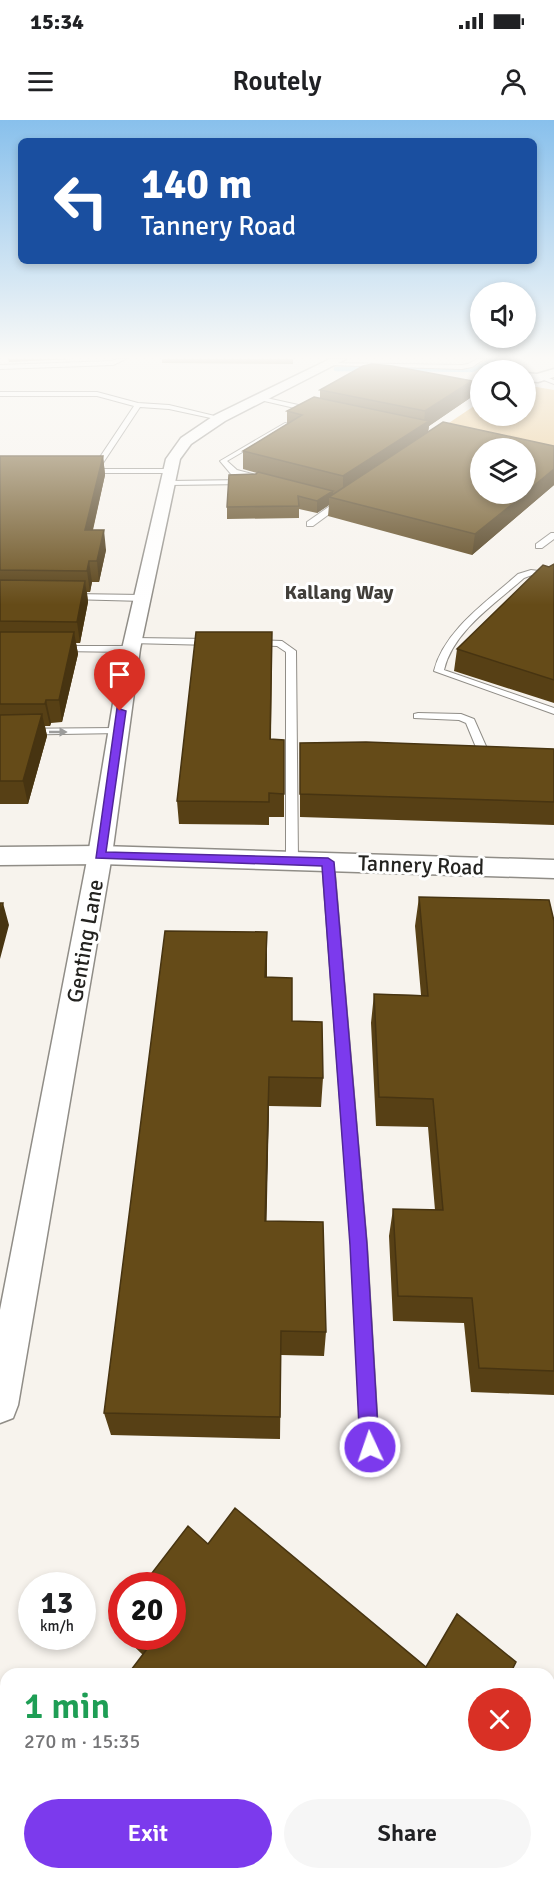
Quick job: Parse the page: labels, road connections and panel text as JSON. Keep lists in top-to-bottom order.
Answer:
{
  "streets": {
    "street": ["Tannery Road", "Genting Lane"]
  },
  "crossings": [
    ["Tannery Road", "Genting Lane"]
  ],
  "districts": ["Kallang Way"],
  "page": {
    "status": "15:34",
    "header": "Routely",
    "turn": ["140 m", "Tannery Road"],
    "speed": "13 km/h",
    "limit": "20",
    "heading": ["1 min", "270 m · 15:35"],
    "buttons": ["Exit", "Share"]
  }
}
